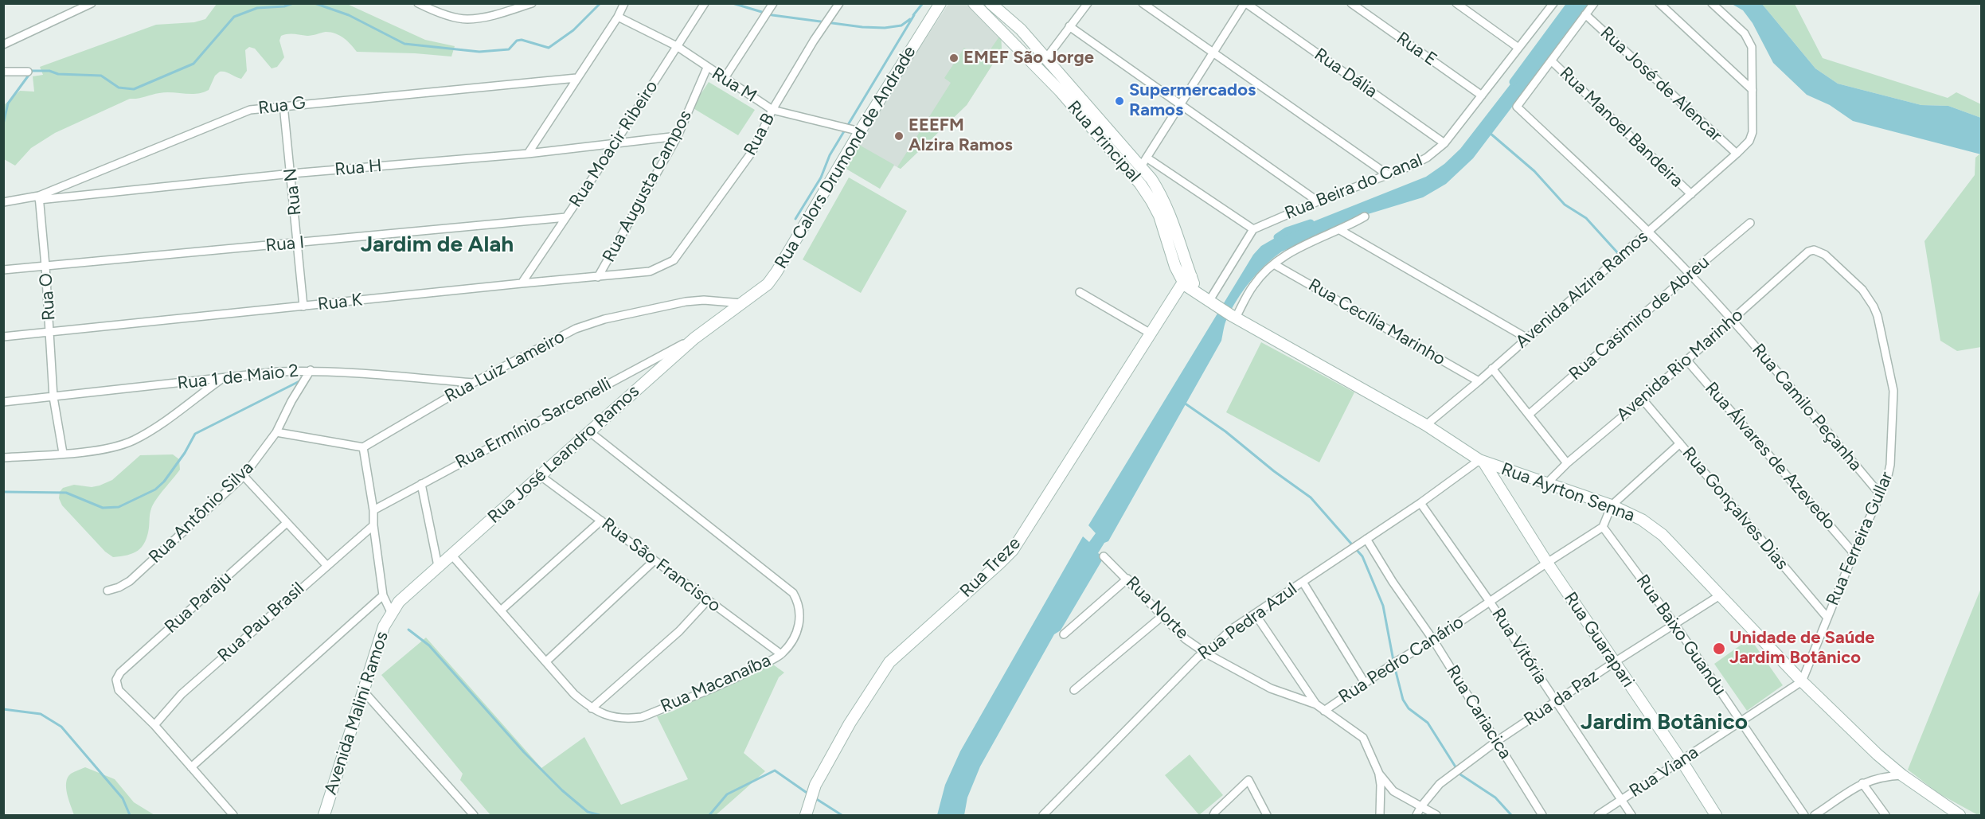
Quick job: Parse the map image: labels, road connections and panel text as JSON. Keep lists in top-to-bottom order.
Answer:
{
  "streets": {
    "main road": [
      "Rua Principal",
      "Rua Calors Drumond de Andrade",
      "Rua José Leandro Ramos",
      "Rua Ayrton Senna",
      "Rua Treze",
      "Rua Guarapari",
      "Avenida Malini Ramos"
    ],
    "street": [
      "Rua E",
      "Rua Dália",
      "Rua José de Alencar",
      "Rua M",
      "Rua G",
      "Rua Manoel Bandeira",
      "Rua B",
      "Rua Moacir Ribeiro",
      "Rua H",
      "Rua Augusta Campos",
      "Rua Beira do Canal",
      "Rua N",
      "Rua I",
      "Avenida Alzira Ramos",
      "Rua O",
      "Rua K",
      "Rua Casimiro de Abreu",
      "Rua Cecília Marinho",
      "Avenida Rio Marinho",
      "Rua Luiz Lameiro",
      "Rua 1 de Maio 2",
      "Rua Camilo Peçanha",
      "Rua Ermínio Sarcenelli",
      "Rua Álvares de Azevedo",
      "Rua Gonçalves Dias",
      "Rua Antônio Silva",
      "Rua Ferreira Gullar",
      "Rua São Francisco",
      "Rua Paraju",
      "Rua Norte",
      "Rua Pedra Azul",
      "Rua Pau Brasil",
      "Rua Baixo Guandu",
      "Rua Vitória",
      "Rua Pedro Canário",
      "Rua Macanaíba",
      "Rua da Paz",
      "Rua Cariacica",
      "Rua Viana"
    ]
  },
  "crossings": [
    ["Rua E", "Rua Beira do Canal"],
    ["Rua Dália", "Rua Beira do Canal"],
    ["Rua José de Alencar", "Avenida Alzira Ramos"],
    ["Rua M", "Rua B"],
    ["Rua M", "Rua Moacir Ribeiro"],
    ["Rua M", "Rua Calors Drumond de Andrade"],
    ["Rua M", "Rua Augusta Campos"],
    ["Rua G", "Rua H"],
    ["Rua G", "Rua N"],
    ["Rua G", "Rua O"],
    ["Rua Manoel Bandeira", "Avenida Alzira Ramos"],
    ["Rua Manoel Bandeira", "Rua Camilo Peçanha"],
    ["Rua B", "Rua K"],
    ["Rua Principal", "Rua Ayrton Senna"],
    ["Rua Principal", "Rua Treze"],
    ["Rua Moacir Ribeiro", "Rua H"],
    ["Rua Moacir Ribeiro", "Rua I"],
    ["Rua Moacir Ribeiro", "Rua K"],
    ["Rua Calors Drumond de Andrade", "Rua Luiz Lameiro"],
    ["Rua Calors Drumond de Andrade", "Rua José Leandro Ramos"],
    ["Rua H", "Rua Augusta Campos"],
    ["Rua H", "Rua N"],
    ["Rua H", "Rua O"],
    ["Rua Augusta Campos", "Rua K"],
    ["Rua N", "Rua I"],
    ["Rua N", "Rua K"],
    ["Rua I", "Rua O"],
    ["Avenida Alzira Ramos", "Rua Cecília Marinho"],
    ["Avenida Alzira Ramos", "Rua Camilo Peçanha"],
    ["Avenida Alzira Ramos", "Rua Ayrton Senna"],
    ["Rua O", "Rua K"],
    ["Rua O", "Rua 1 de Maio 2"],
    ["Rua Casimiro de Abreu", "Rua Camilo Peçanha"],
    ["Avenida Rio Marinho", "Rua Camilo Peçanha"],
    ["Avenida Rio Marinho", "Rua Álvares de Azevedo"],
    ["Avenida Rio Marinho", "Rua Ayrton Senna"],
    ["Avenida Rio Marinho", "Rua Gonçalves Dias"],
    ["Avenida Rio Marinho", "Rua Ferreira Gullar"],
    ["Rua Luiz Lameiro", "Rua 1 de Maio 2"],
    ["Rua Luiz Lameiro", "Rua José Leandro Ramos"],
    ["Rua 1 de Maio 2", "Rua Antônio Silva"],
    ["Rua Camilo Peçanha", "Rua Ferreira Gullar"],
    ["Rua Ermínio Sarcenelli", "Rua José Leandro Ramos"],
    ["Rua José Leandro Ramos", "Rua São Francisco"],
    ["Rua José Leandro Ramos", "Rua Macanaíba"],
    ["Rua José Leandro Ramos", "Avenida Malini Ramos"],
    ["Rua Álvares de Azevedo", "Rua Ferreira Gullar"],
    ["Rua Ayrton Senna", "Rua Ferreira Gullar"],
    ["Rua Ayrton Senna", "Rua Pedra Azul"],
    ["Rua Ayrton Senna", "Rua Guarapari"],
    ["Rua Ayrton Senna", "Rua da Paz"],
    ["Rua Ayrton Senna", "Rua Viana"],
    ["Rua Gonçalves Dias", "Rua Ferreira Gullar"],
    ["Rua Ferreira Gullar", "Rua Viana"],
    ["Rua São Francisco", "Rua Macanaíba"],
    ["Rua Paraju", "Rua Pau Brasil"],
    ["Rua Norte", "Rua Pedra Azul"],
    ["Rua Pedra Azul", "Rua Guarapari"],
    ["Rua Pedra Azul", "Rua Vitória"],
    ["Rua Pedra Azul", "Rua Cariacica"],
    ["Rua Baixo Guandu", "Rua Pedro Canário"],
    ["Rua Baixo Guandu", "Rua da Paz"],
    ["Rua Baixo Guandu", "Rua Viana"],
    ["Rua Guarapari", "Rua Pedro Canário"],
    ["Rua Guarapari", "Rua da Paz"],
    ["Rua Guarapari", "Rua Viana"],
    ["Rua Vitória", "Rua Pedro Canário"],
    ["Rua Vitória", "Rua da Paz"],
    ["Rua Vitória", "Rua Viana"],
    ["Rua Pedro Canário", "Rua Cariacica"],
    ["Rua da Paz", "Rua Cariacica"]
  ],
  "districts": ["Jardim de Alah", "Jardim Botânico"],
  "places": [
    "EMEF São Jorge",
    "Supermercados Ramos",
    "EEEFM Alzira Ramos",
    "Unidade de Saúde Jardim Botânico"
  ]
}
